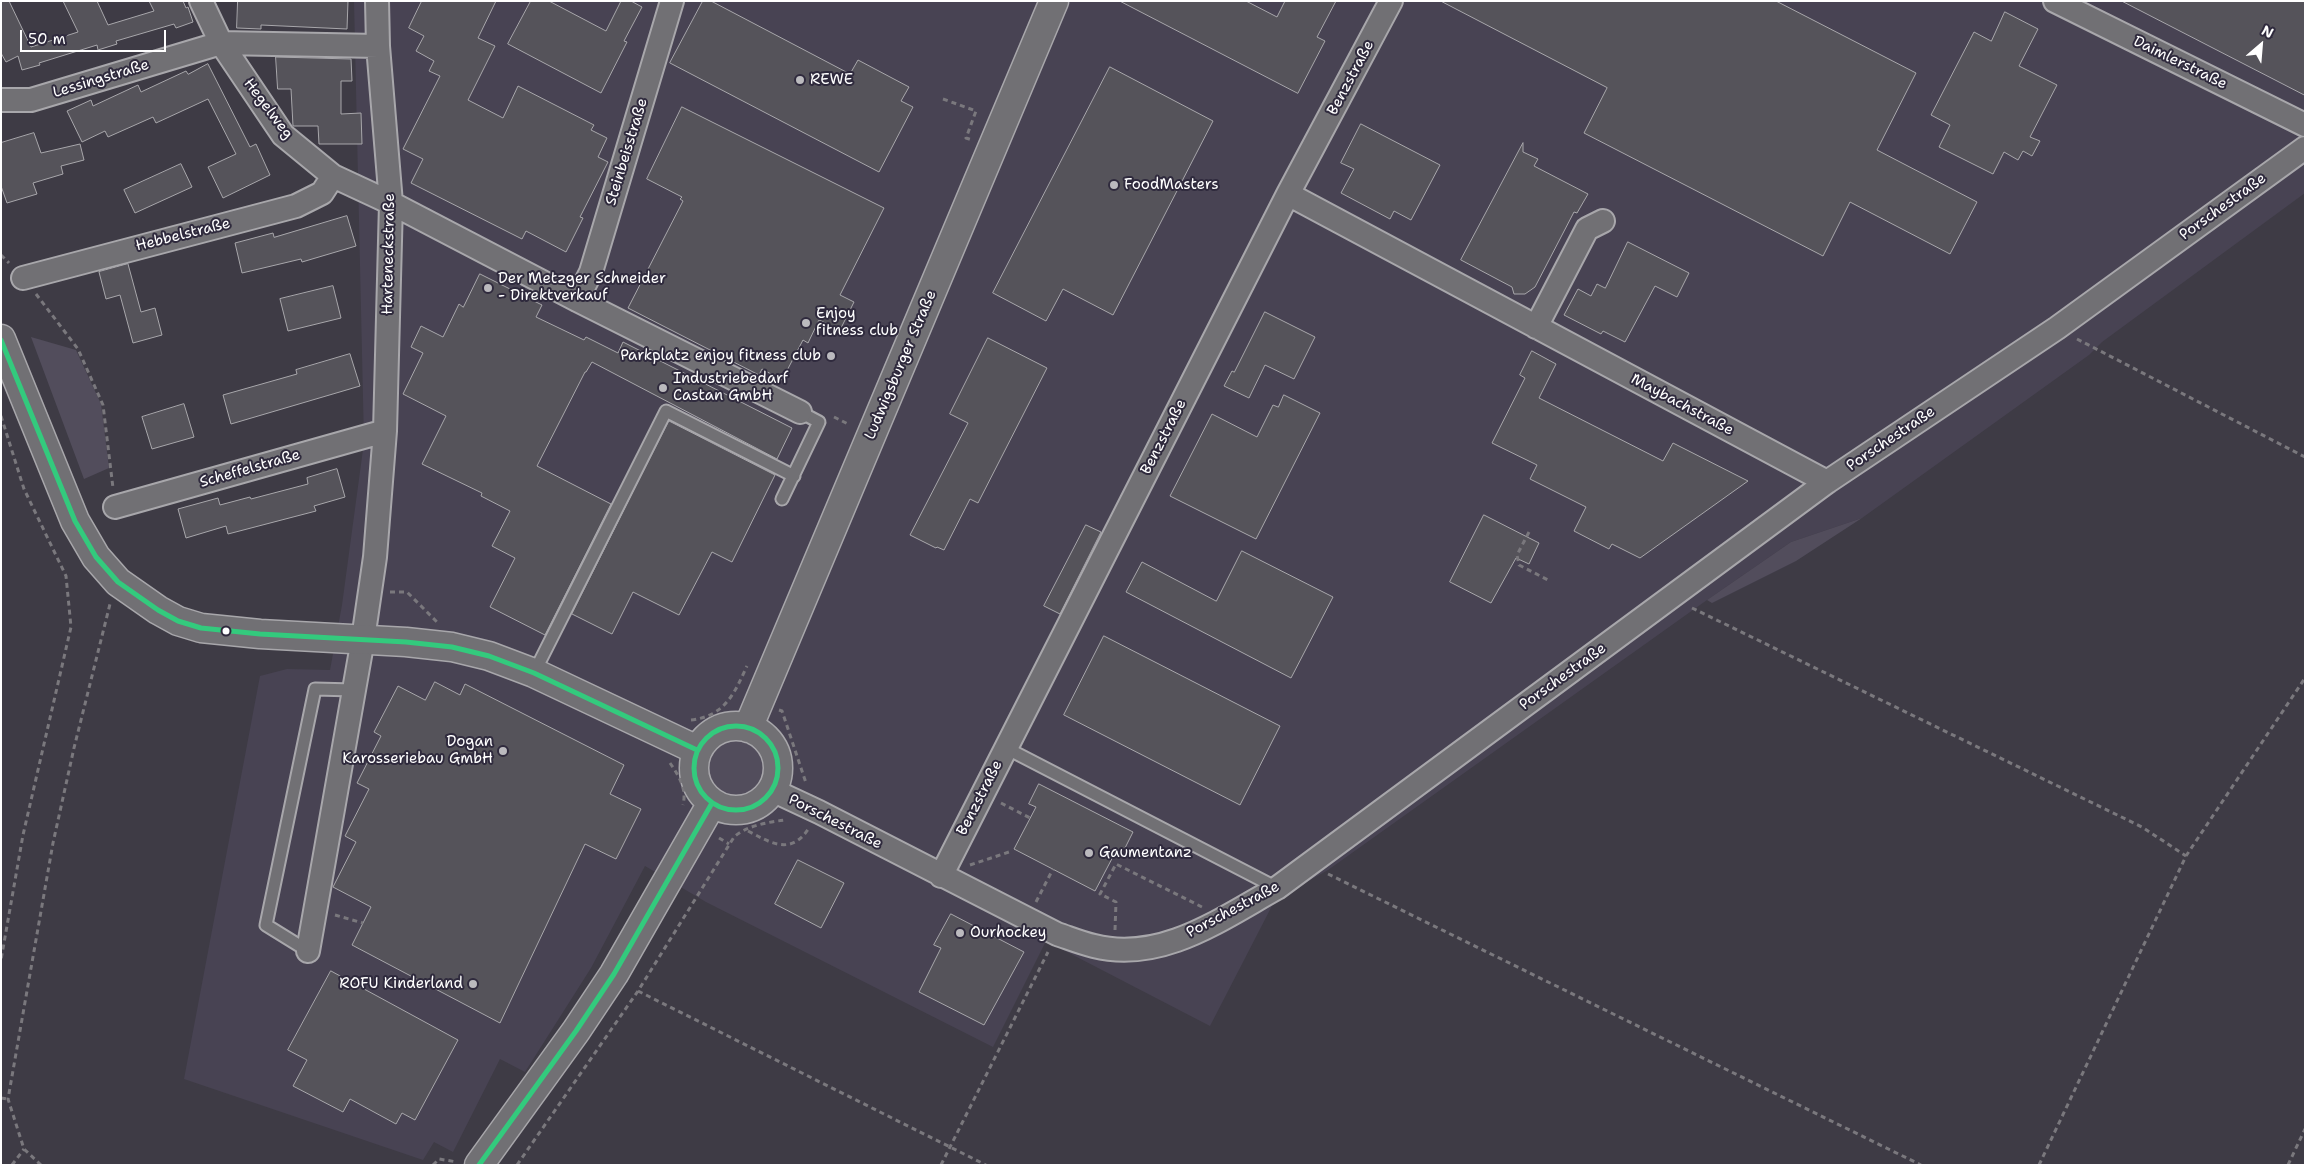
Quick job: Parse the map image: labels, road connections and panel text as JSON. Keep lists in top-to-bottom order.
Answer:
{
  "streets": {
    "main road": ["Ludwigsburger Straße"],
    "street": [
      "Daimlerstraße",
      "Benzstraße",
      "Lessingstraße",
      "Hegelweg",
      "Steinbeisstraße",
      "Porschestraße",
      "Hebbelstraße",
      "Harteneckstraße",
      "Maybachstraße",
      "Scheffelstraße"
    ]
  },
  "crossings": [
    ["Benzstraße", "Porschestraße"],
    ["Benzstraße", "Maybachstraße"],
    ["Lessingstraße", "Hegelweg"],
    ["Lessingstraße", "Harteneckstraße"],
    ["Hegelweg", "Hebbelstraße"],
    ["Hegelweg", "Harteneckstraße"],
    ["Porschestraße", "Ludwigsburger Straße"],
    ["Porschestraße", "Maybachstraße"],
    ["Harteneckstraße", "Scheffelstraße"]
  ],
  "places": [
    "REWE",
    "FoodMasters",
    "Der Metzger Schneider - Direktverkauf",
    "Enjoy fitness club",
    "Parkplatz enjoy fitness club",
    "Industriebedarf Castan GmbH",
    "Dogan Karosseriebau GmbH",
    "Gaumentanz",
    "Ourhockey",
    "ROFU Kinderland"
  ],
  "scale_bar": "50 m",
  "north": "top right"
}
